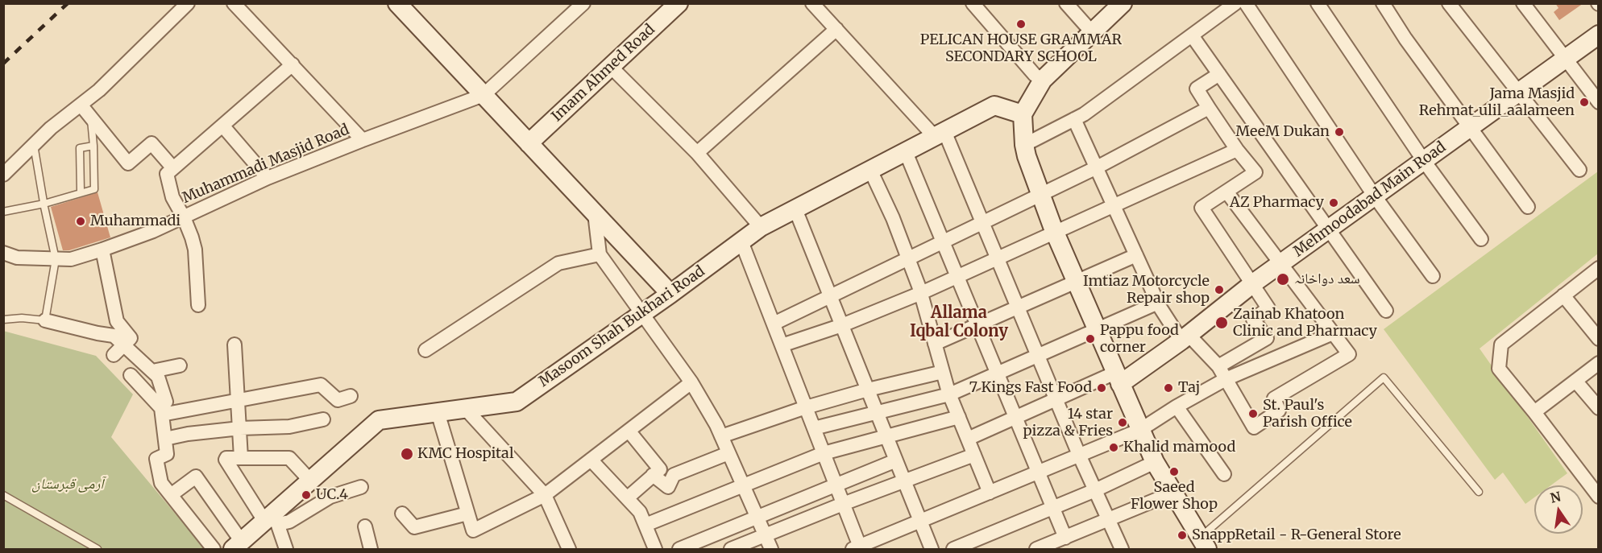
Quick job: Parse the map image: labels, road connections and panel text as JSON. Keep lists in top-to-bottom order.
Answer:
{
  "streets": {
    "street": [
      "Imam Ahmed Road",
      "Muhammadi Masjid Road",
      "Mehmoodabad Main Road",
      "Masoom Shah Bukhari Road"
    ]
  },
  "districts": ["Allama Iqbal Colony"],
  "parks": ["آرمی قبرستان"],
  "places": [
    "PELICAN HOUSE GRAMMAR SECONDARY SCHOOL",
    "Jama Masjid Rehmat_ulil_aalameen",
    "MeeM Dukan",
    "AZ Pharmacy",
    "Muhammadi",
    "سعد دواخانہ",
    "Imtiaz Motorcycle Repair shop",
    "Zainab Khatoon Clinic and Pharmacy",
    "Pappu food corner",
    "7 Kings Fast Food",
    "Taj",
    "St. Paul's Parish Office",
    "14 star pizza & Fries",
    "Khalid mamood",
    "KMC Hospital",
    "Saeed Flower Shop",
    "UC.4",
    "SnappRetail - R-General Store"
  ],
  "north": "top"
}
